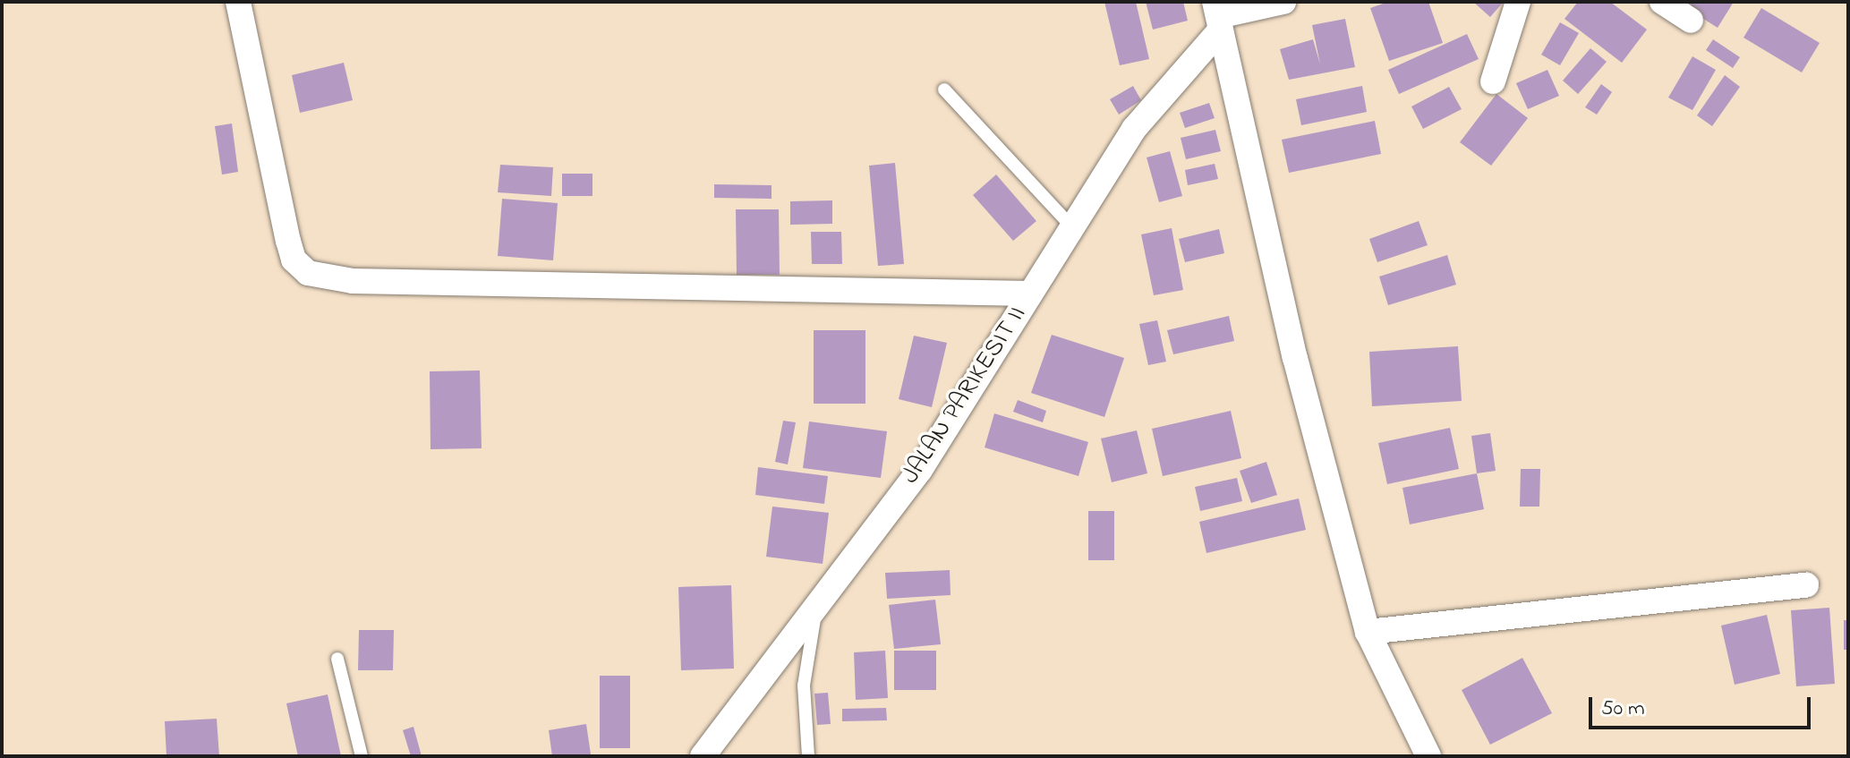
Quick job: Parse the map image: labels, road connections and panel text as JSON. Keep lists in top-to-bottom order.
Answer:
{
  "streets": {
    "street": ["JALAN PARIKESIT II"]
  },
  "scale_bar": "50 m"
}
